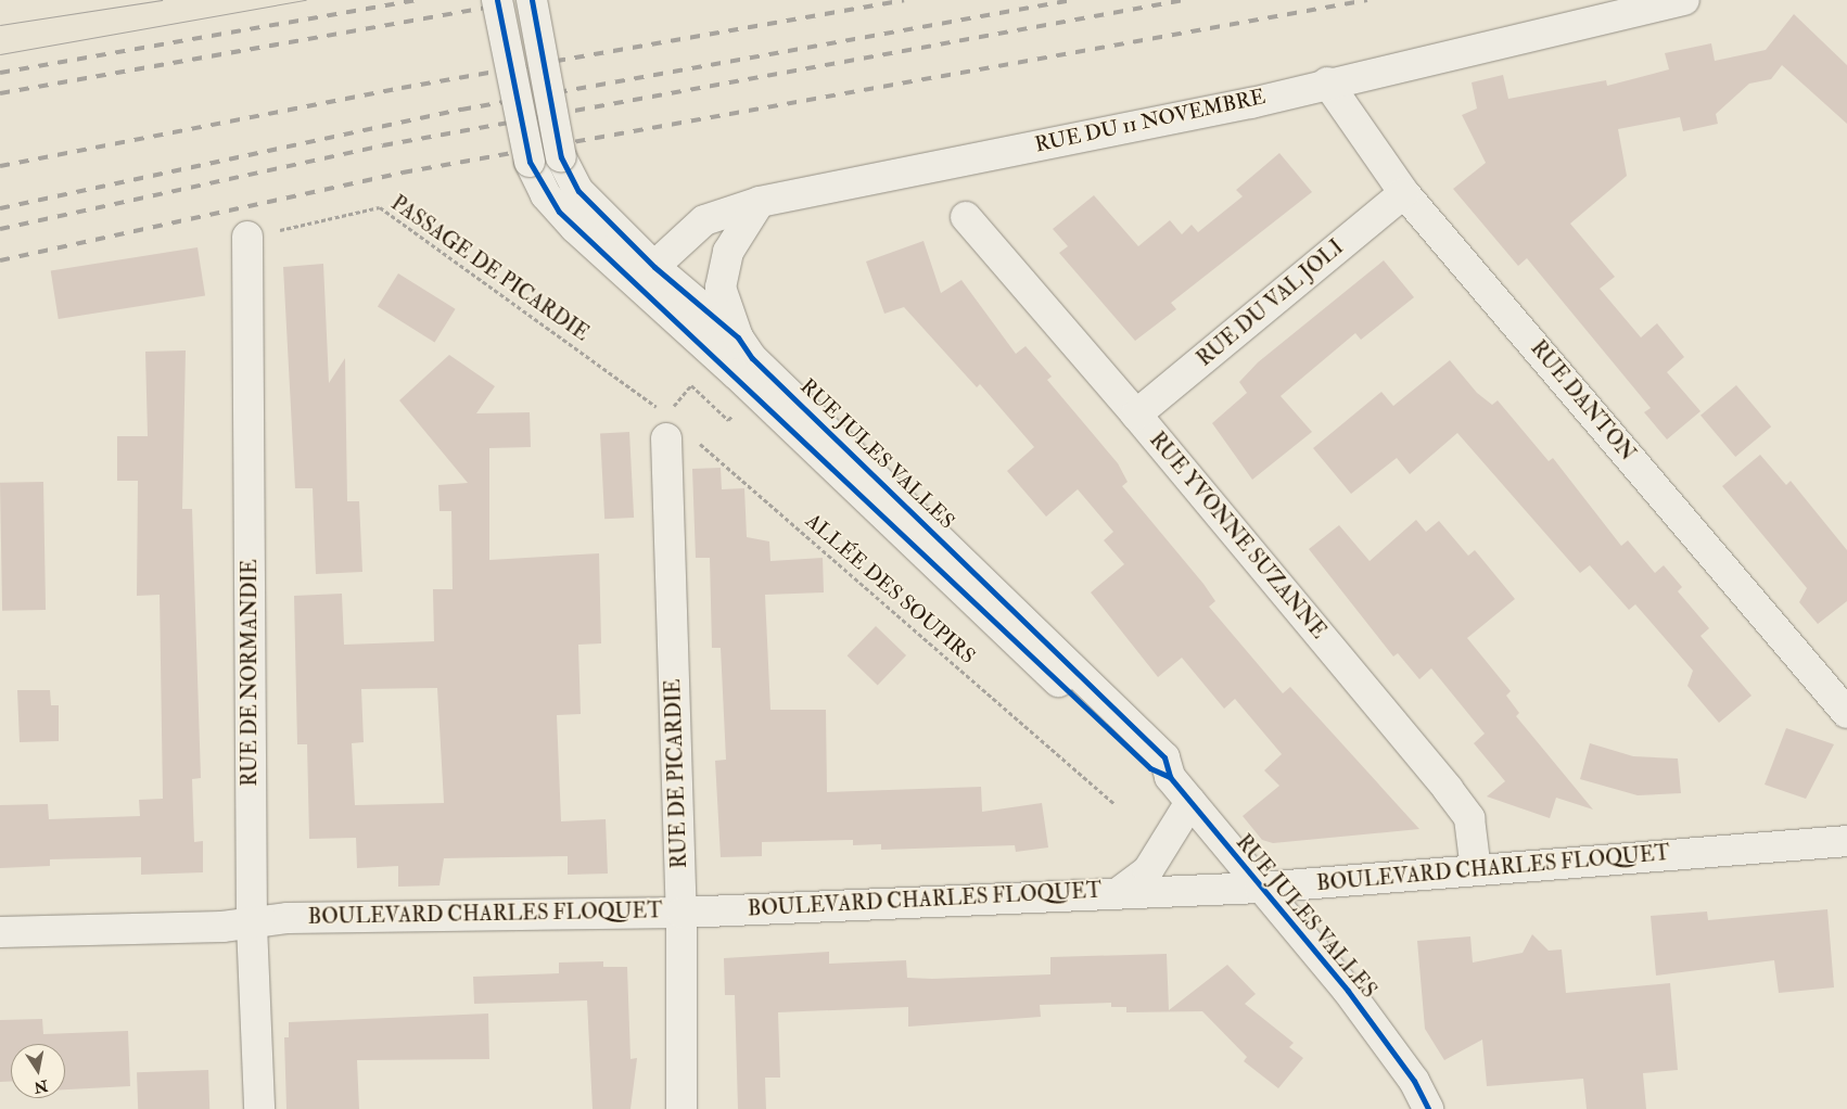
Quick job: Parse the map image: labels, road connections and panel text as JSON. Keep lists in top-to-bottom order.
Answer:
{
  "streets": {
    "street": [
      "RUE DU 11 NOVEMBRE",
      "RUE DU VAL JOLI",
      "RUE DANTON",
      "RUE JULES VALLES",
      "RUE YVONNE SUZANNE",
      "RUE DE NORMANDIE",
      "RUE DE PICARDIE",
      "BOULEVARD CHARLES FLOQUET"
    ],
    "path": ["PASSAGE DE PICARDIE", "ALLÉE DES SOUPIRS"]
  },
  "crossings": [
    ["RUE DU 11 NOVEMBRE", "RUE DANTON"],
    ["RUE DU 11 NOVEMBRE", "RUE JULES VALLES"],
    ["PASSAGE DE PICARDIE", "ALLÉE DES SOUPIRS"],
    ["PASSAGE DE PICARDIE", "RUE DE NORMANDIE"],
    ["PASSAGE DE PICARDIE", "RUE DE PICARDIE"],
    ["RUE DU VAL JOLI", "RUE DANTON"],
    ["RUE DU VAL JOLI", "RUE YVONNE SUZANNE"],
    ["RUE JULES VALLES", "BOULEVARD CHARLES FLOQUET"],
    ["RUE YVONNE SUZANNE", "BOULEVARD CHARLES FLOQUET"],
    ["ALLÉE DES SOUPIRS", "RUE DE PICARDIE"],
    ["RUE DE NORMANDIE", "BOULEVARD CHARLES FLOQUET"],
    ["RUE DE PICARDIE", "BOULEVARD CHARLES FLOQUET"]
  ],
  "north": "bottom"
}
